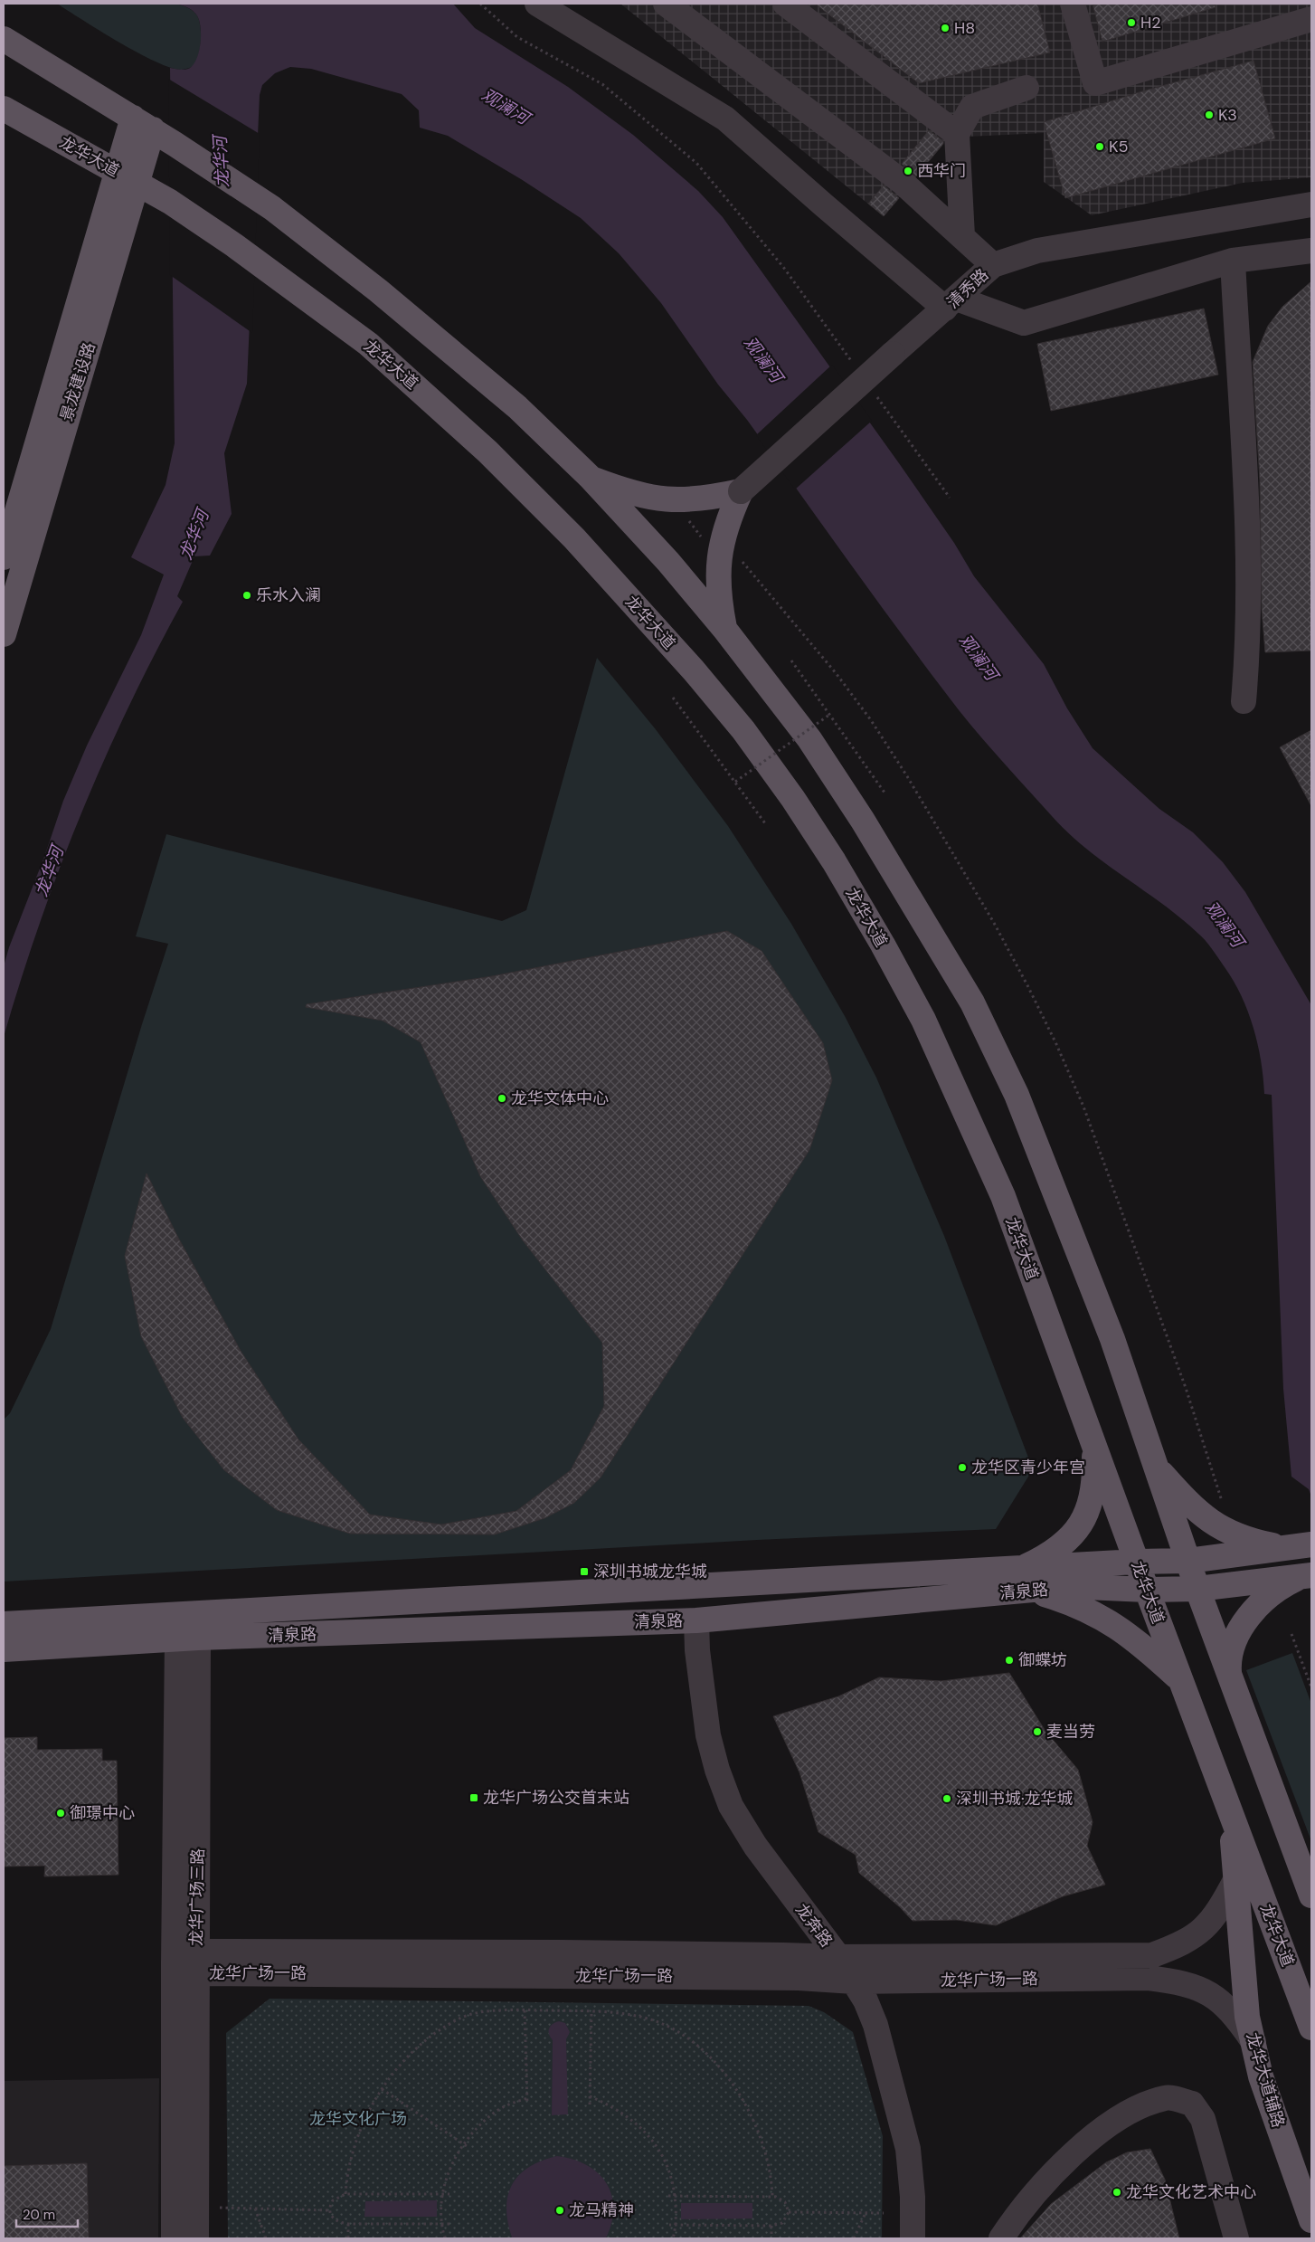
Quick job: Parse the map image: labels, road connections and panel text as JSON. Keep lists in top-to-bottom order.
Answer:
{
  "streets": {
    "main road": [
      "龙华大道",
      "景龙建设路",
      "清泉路",
      "龙华大道辅路"
    ],
    "street": [
      "清秀路",
      "龙华广场三路",
      "龙奔路",
      "龙华广场一路"
    ]
  },
  "crossings": [
    ["龙华大道", "景龙建设路"],
    ["龙华大道", "清泉路"],
    ["龙华大道", "龙华大道辅路"],
    ["清泉路", "龙华广场三路"],
    ["清泉路", "龙奔路"],
    ["龙华广场三路", "龙华广场一路"],
    ["龙奔路", "龙华广场一路"],
    ["龙华广场一路", "龙华大道辅路"]
  ],
  "water": ["观澜河", "龙华河"],
  "parks": ["龙华文化广场"],
  "places": {
    "other": [
      "H2",
      "H8",
      "K3",
      "K5",
      "西华门",
      "乐水入澜",
      "龙华文体中心",
      "龙华区青少年宫",
      "御蝶坊",
      "麦当劳",
      "深圳书城·龙华城",
      "御璟中心",
      "龙华文化艺术中心",
      "龙马精神"
    ],
    "transit": ["深圳书城龙华城", "龙华广场公交首末站"]
  },
  "scale_bar": "20 m"
}
